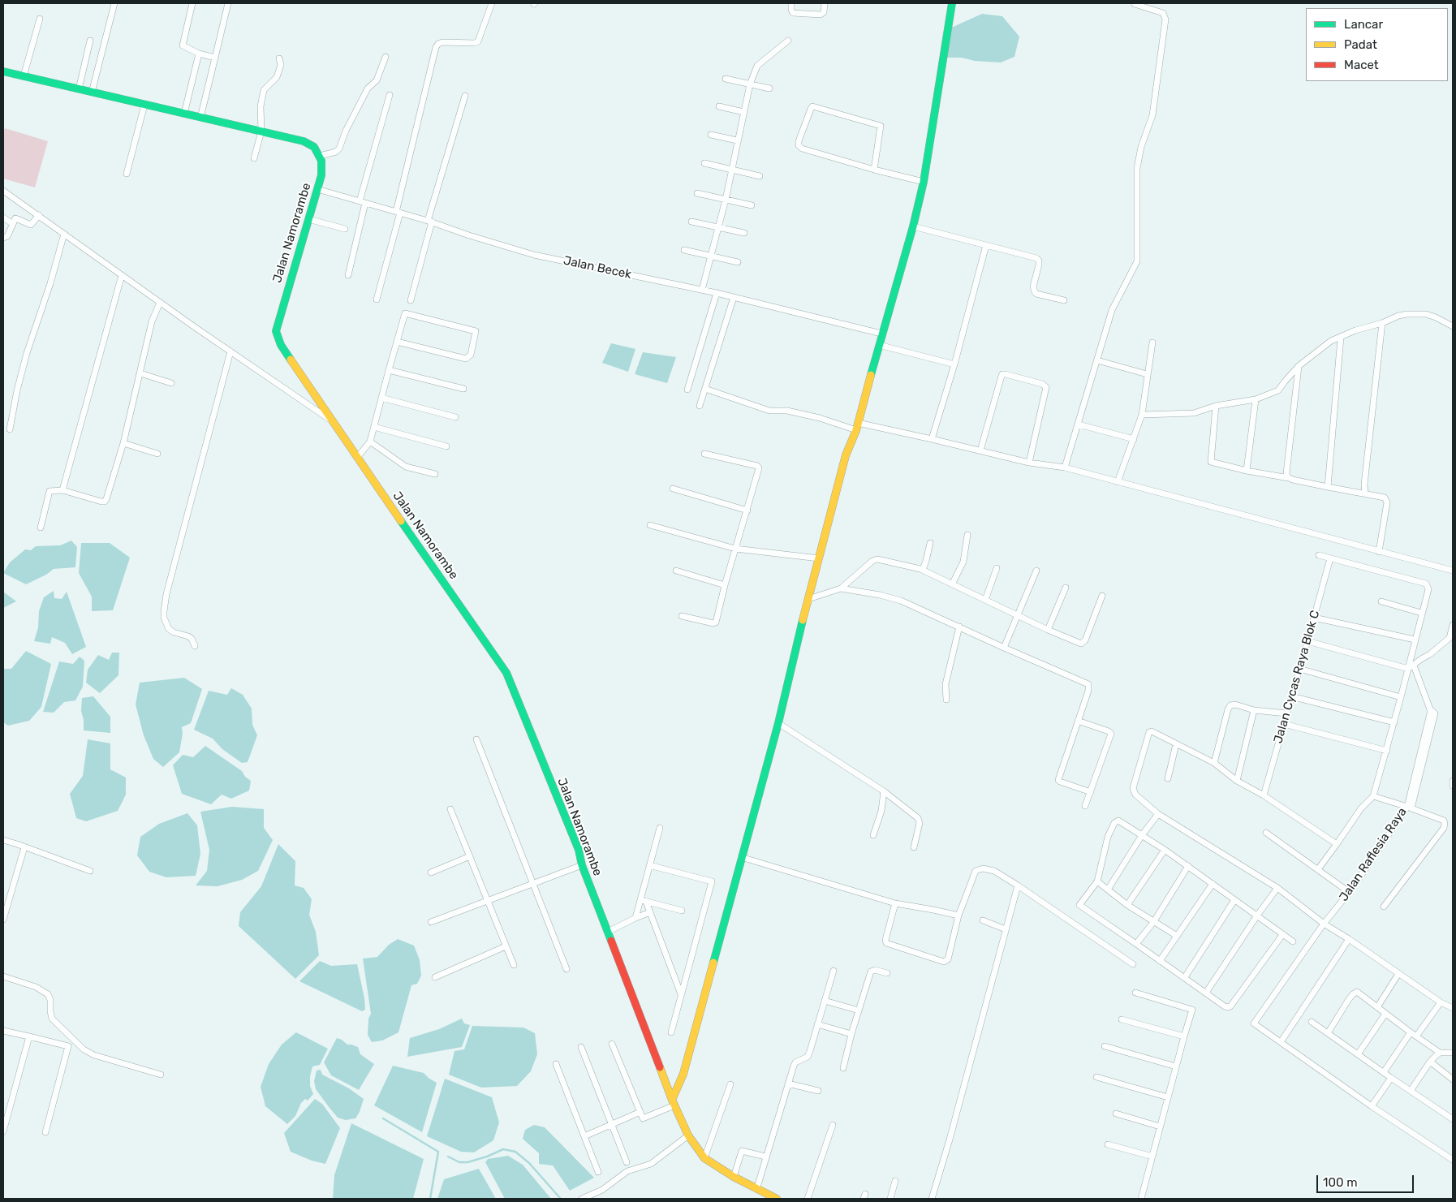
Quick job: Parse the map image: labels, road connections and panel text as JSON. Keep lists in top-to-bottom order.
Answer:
{
  "streets": {
    "main road": ["Jalan Namorambe"],
    "street": ["Jalan Becek", "Jalan Cycas Raya Blok C", "Jalan Raflesia Raya"]
  },
  "crossings": [
    ["Jalan Namorambe", "Jalan Becek"]
  ],
  "legend": ["Lancar", "Padat", "Macet"],
  "scale_bar": "100 m"
}
